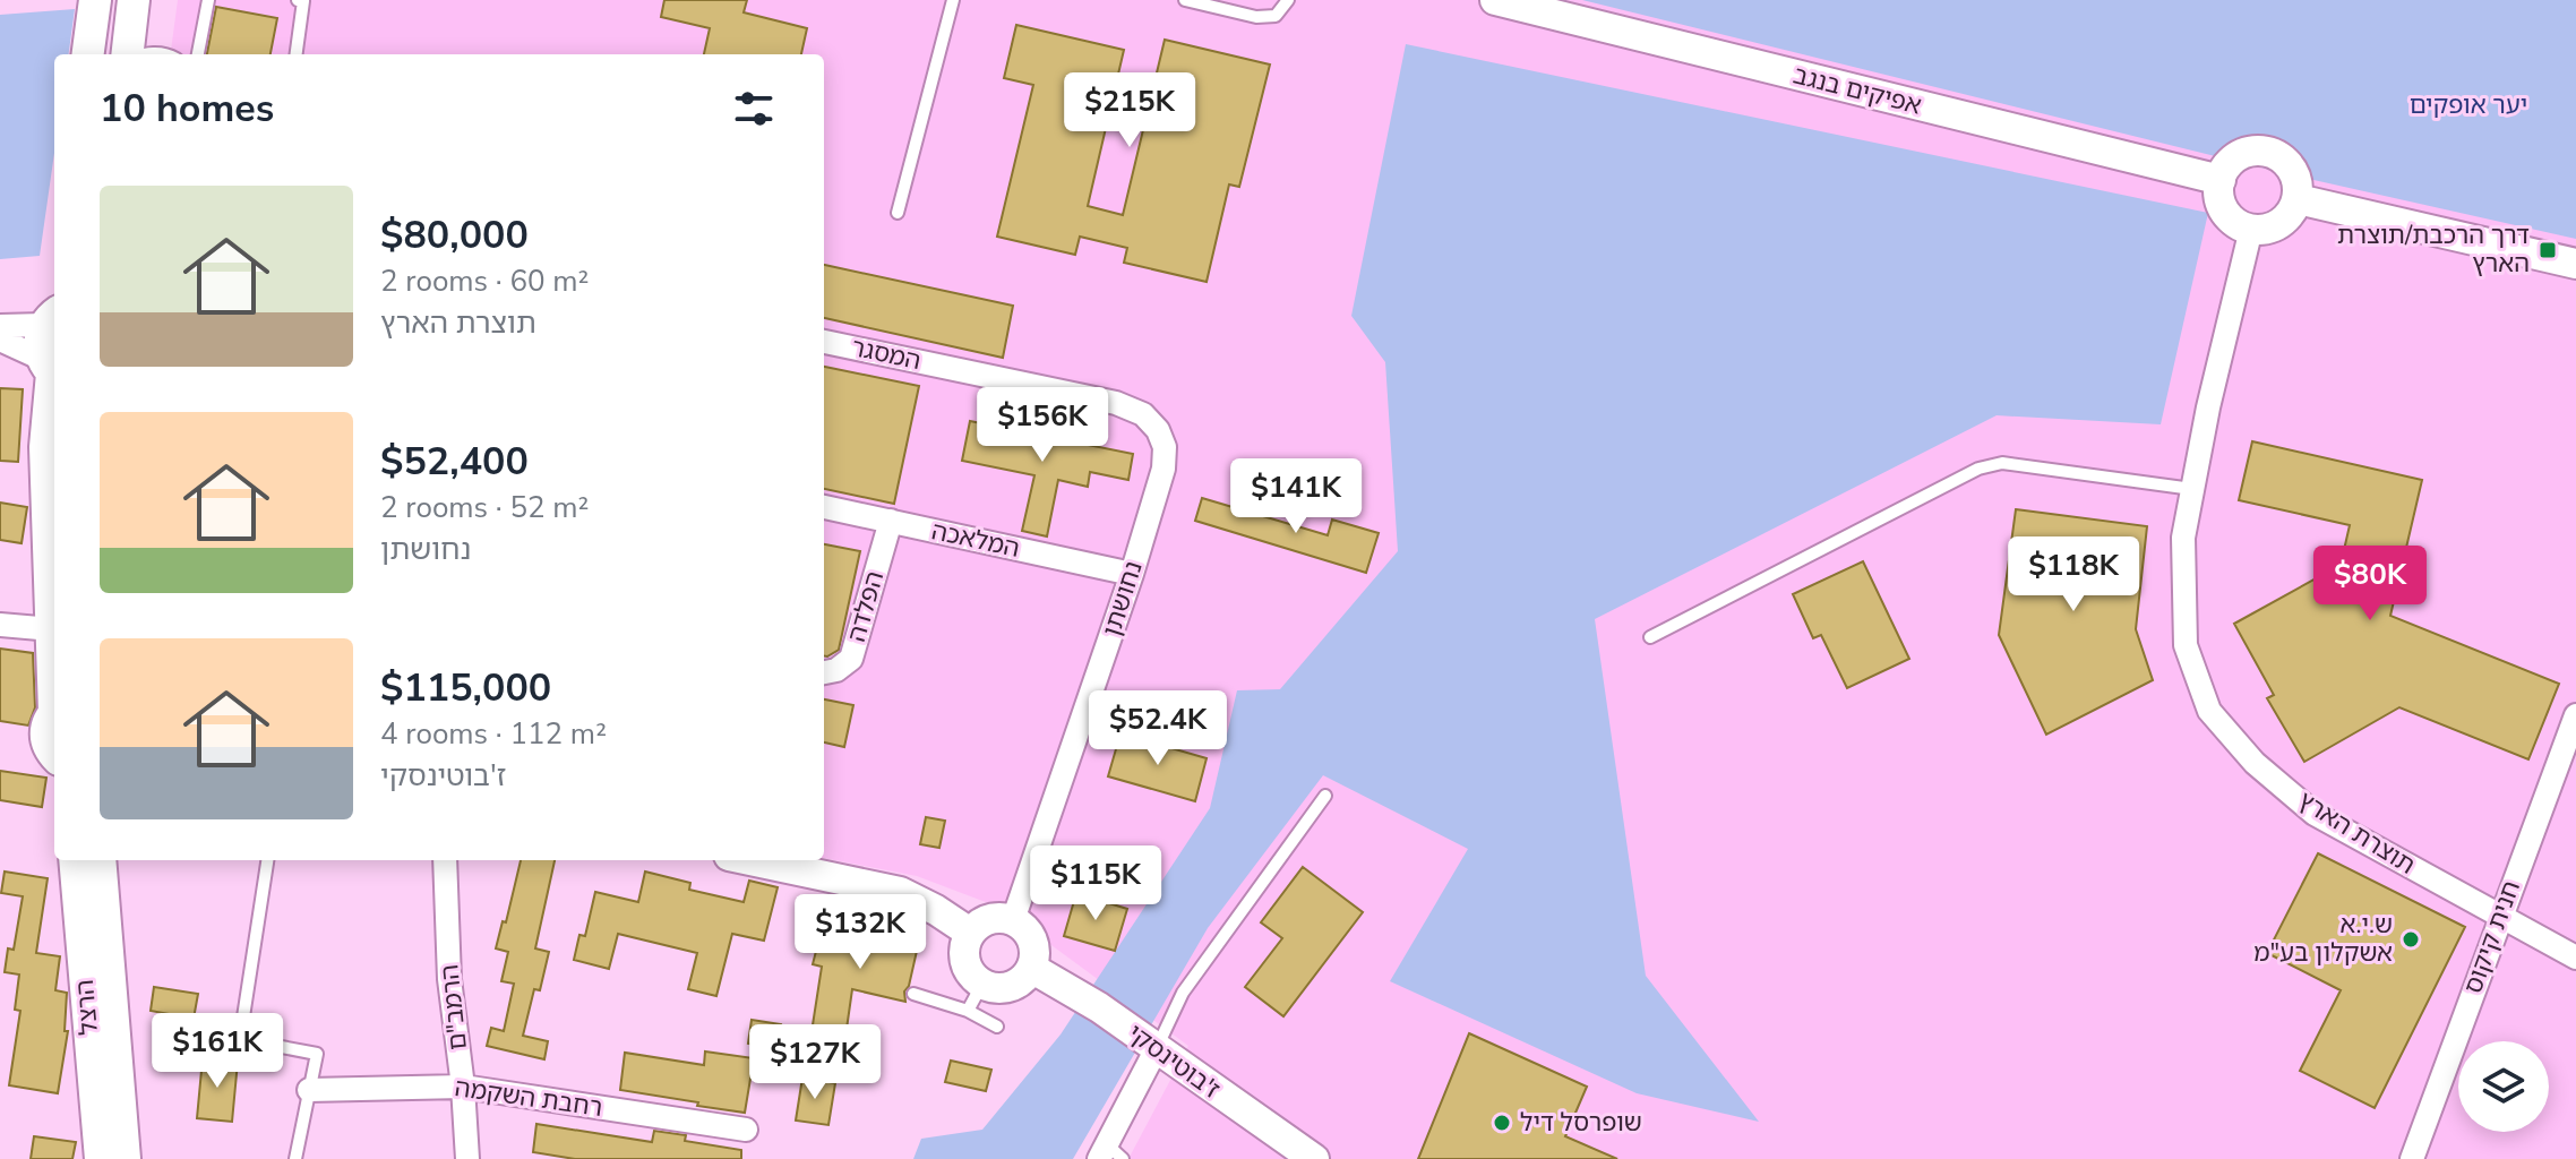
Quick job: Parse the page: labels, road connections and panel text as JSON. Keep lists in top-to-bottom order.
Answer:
{
  "streets": {
    "main road": ["הרצל"],
    "street": [
      "אפיקים בנגב",
      "המסגר",
      "המלאכה",
      "נחושתן",
      "הפלדה",
      "תוצרת הארץ",
      "חנית קיקוס",
      "הרמב\"ם",
      "ז'בוטינסקי",
      "רחבת השקמה"
    ]
  },
  "crossings": [
    ["אפיקים בנגב", "תוצרת הארץ"],
    ["המסגר", "נחושתן"],
    ["המלאכה", "נחושתן"],
    ["המלאכה", "הפלדה"],
    ["נחושתן", "ז'בוטינסקי"],
    ["תוצרת הארץ", "חנית קיקוס"],
    ["הרמב\"ם", "רחבת השקמה"]
  ],
  "parks": ["יער אופקים"],
  "places": {
    "transit": ["דרך הרכבת/תוצרת הארץ"],
    "other": ["ש.י.א אשקלון בע\"מ", "שופרסל דיל"]
  },
  "page": {
    "heading": "10 homes",
    "price": [
      "$215K",
      "$156K",
      "$141K",
      "$118K",
      "$80K",
      "$52.4K",
      "$115K",
      "$132K",
      "$161K",
      "$127K"
    ],
    "list": [
      {
        "name": "$80,000",
        "note": "2 rooms · 60 m² · תוצרת הארץ"
      },
      {
        "name": "$52,400",
        "note": "2 rooms · 52 m² · נחושתן"
      },
      {
        "name": "$115,000",
        "note": "4 rooms · 112 m² · ז'בוטינסקי"
      }
    ]
  }
}
